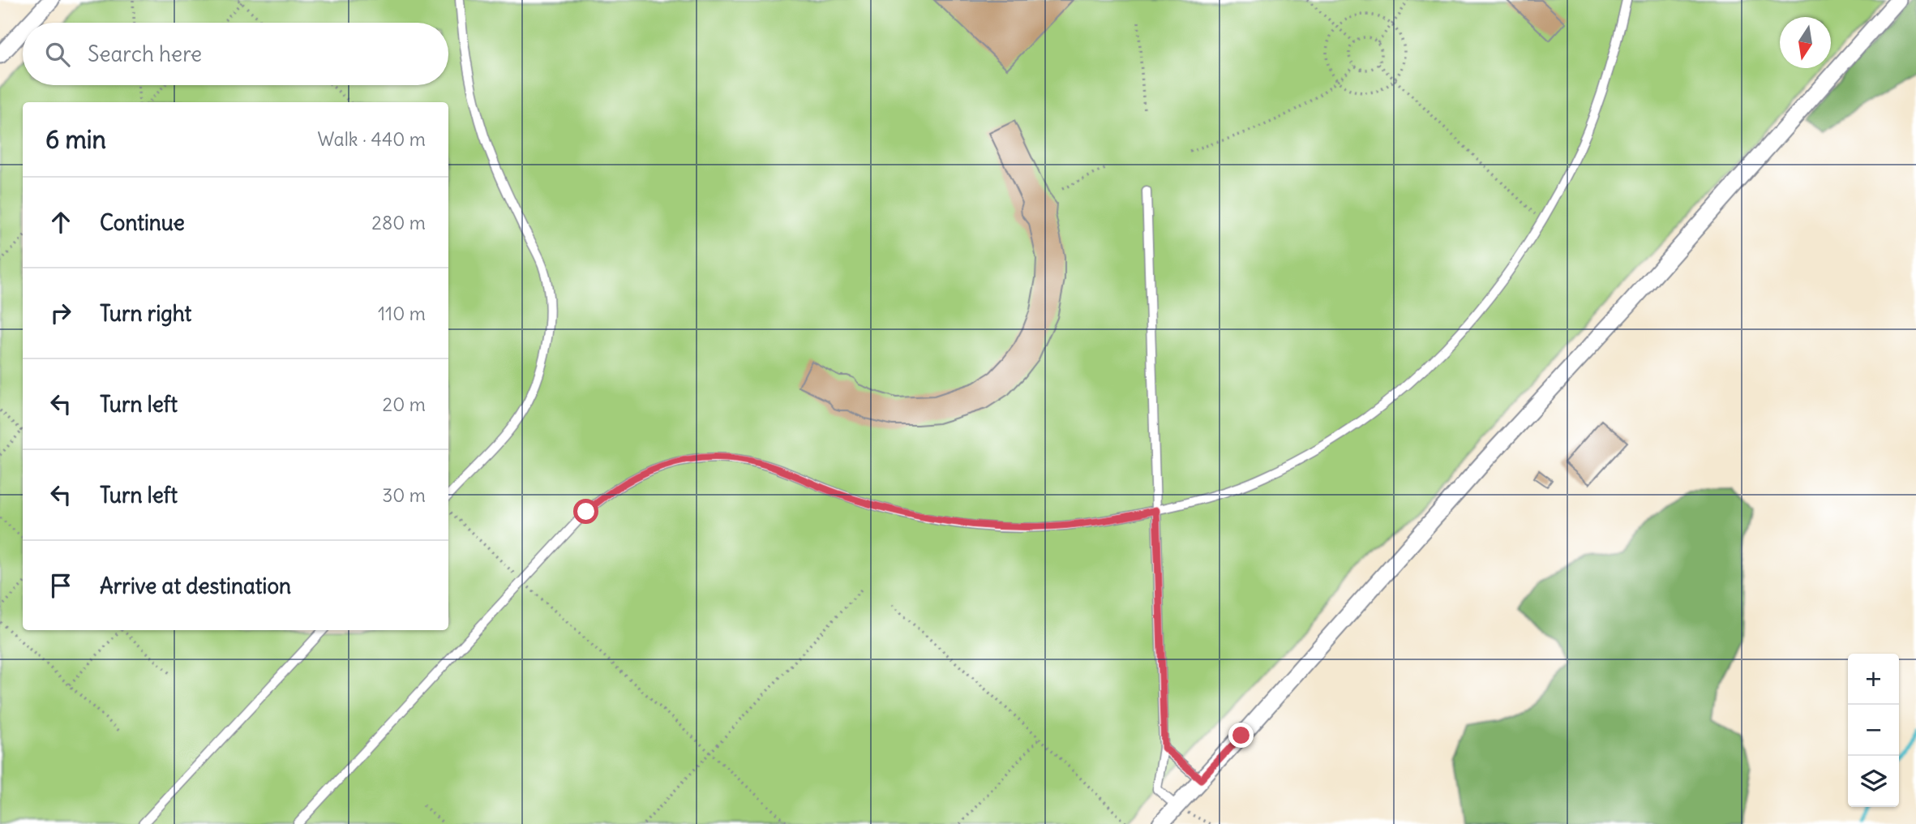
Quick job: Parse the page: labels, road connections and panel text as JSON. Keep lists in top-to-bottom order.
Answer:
{
  "north": "bottom",
  "page": {
    "search": "Search here",
    "heading": ["6 min", "Walk · 440 m"],
    "list": [
      ["Continue", "280 m"],
      ["Turn right", "110 m"],
      ["Turn left", "20 m"],
      ["Turn left", "30 m"],
      "Arrive at destination"
    ],
    "map_buttons": ["+", "−"]
  }
}
